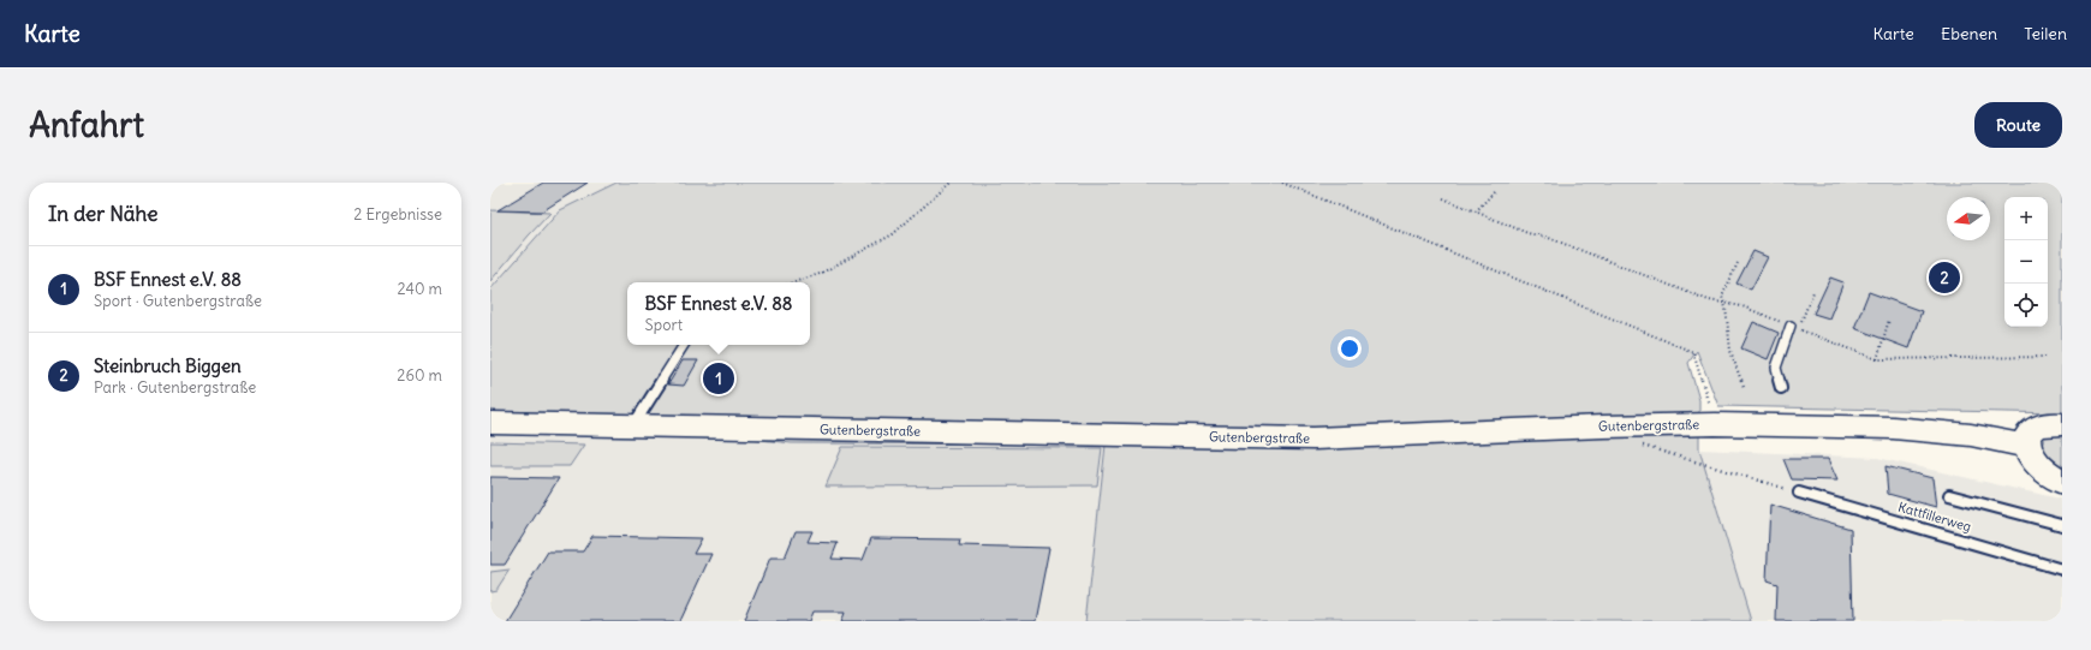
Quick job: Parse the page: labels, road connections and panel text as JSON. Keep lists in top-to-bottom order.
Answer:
{
  "streets": {
    "main road": ["Gutenbergstraße"],
    "lane": ["Kattfillerweg"]
  },
  "north": "left",
  "page": {
    "header": "Karte",
    "nav": ["Karte", "Ebenen", "Teilen"],
    "buttons": "Route",
    "title": "Anfahrt",
    "heading": ["In der Nähe", "2 Ergebnisse"],
    "map_buttons": ["+", "−"],
    "list": [
      {
        "mark": "1",
        "name": "BSF Ennest e.V. 88",
        "note": "Sport · Gutenbergstraße",
        "value": "240 m"
      },
      {
        "mark": "2",
        "name": "Steinbruch Biggen",
        "note": "Park · Gutenbergstraße",
        "value": "260 m"
      }
    ],
    "pins": ["2", "1"],
    "popup": ["BSF Ennest e.V. 88", "Sport"]
  }
}
